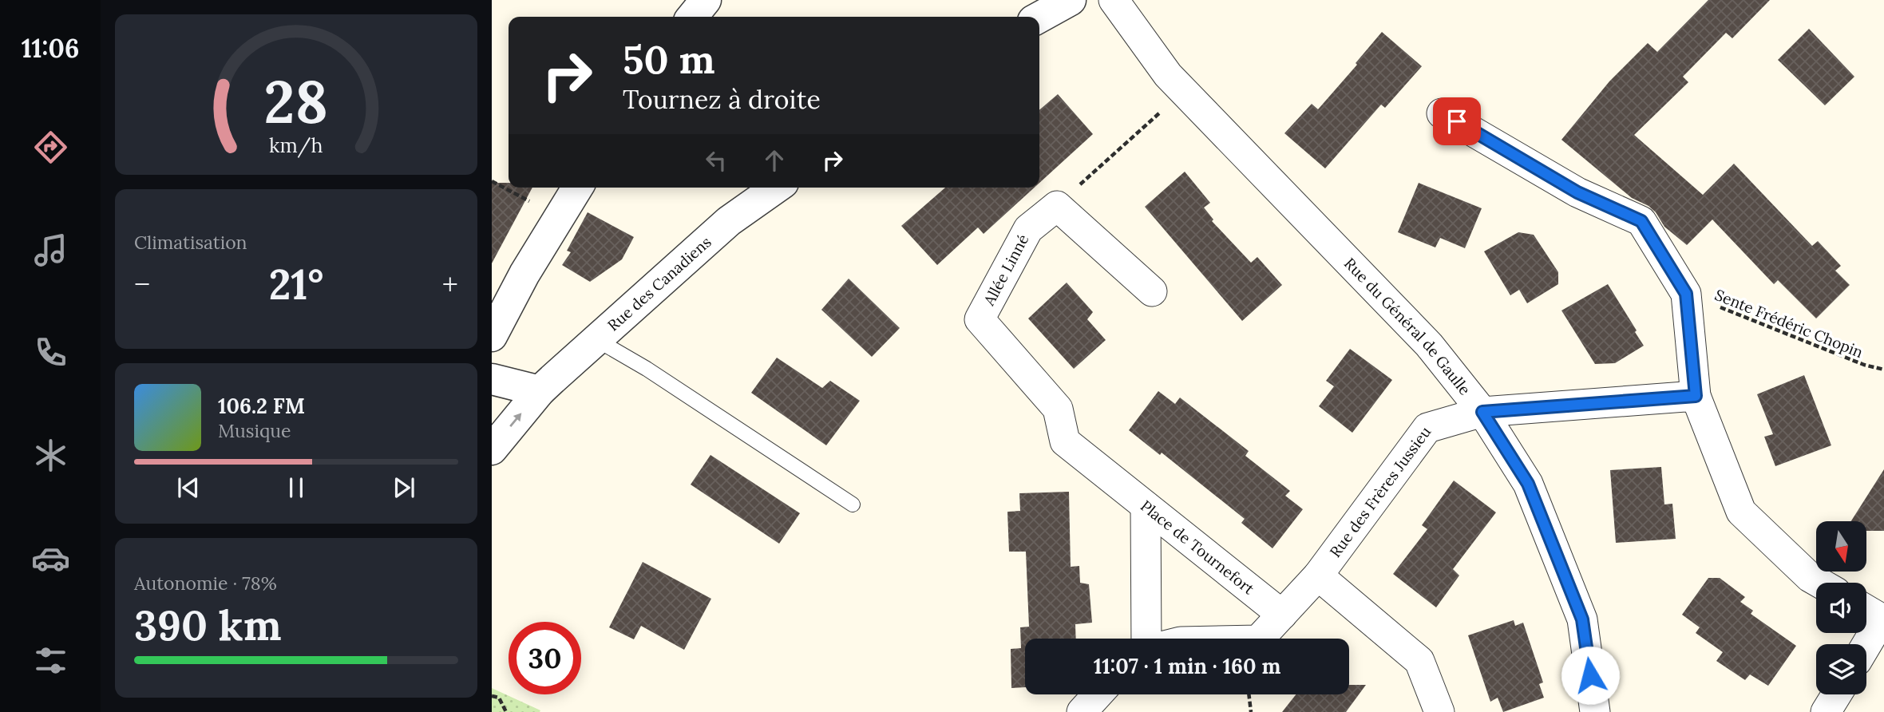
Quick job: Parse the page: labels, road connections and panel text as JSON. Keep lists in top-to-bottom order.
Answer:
{
  "streets": {
    "street": [
      "Allée Linné",
      "Rue des Canadiens",
      "Rue du Général de Gaulle",
      "Rue des Frères Jussieu",
      "Place de Tournefort"
    ],
    "path": ["Sente Frédéric Chopin"]
  },
  "crossings": [
    ["Allée Linné", "Place de Tournefort"],
    ["Rue du Général de Gaulle", "Rue des Frères Jussieu"],
    ["Rue des Frères Jussieu", "Place de Tournefort"]
  ],
  "north": "bottom",
  "page": {
    "tabs": "11:06",
    "turn": ["50 m", "Tournez à droite"],
    "tile": [
      "Climatisation",
      ["Autonomie · 78%", "390 km"]
    ],
    "heat": ["−", "21°", "+"],
    "song": ["106.2 FM", "Musique"],
    "limit": "30",
    "trip": "11:07 · 1 min · 160 m",
    "gauge": ["28", "km/h"]
  }
}
